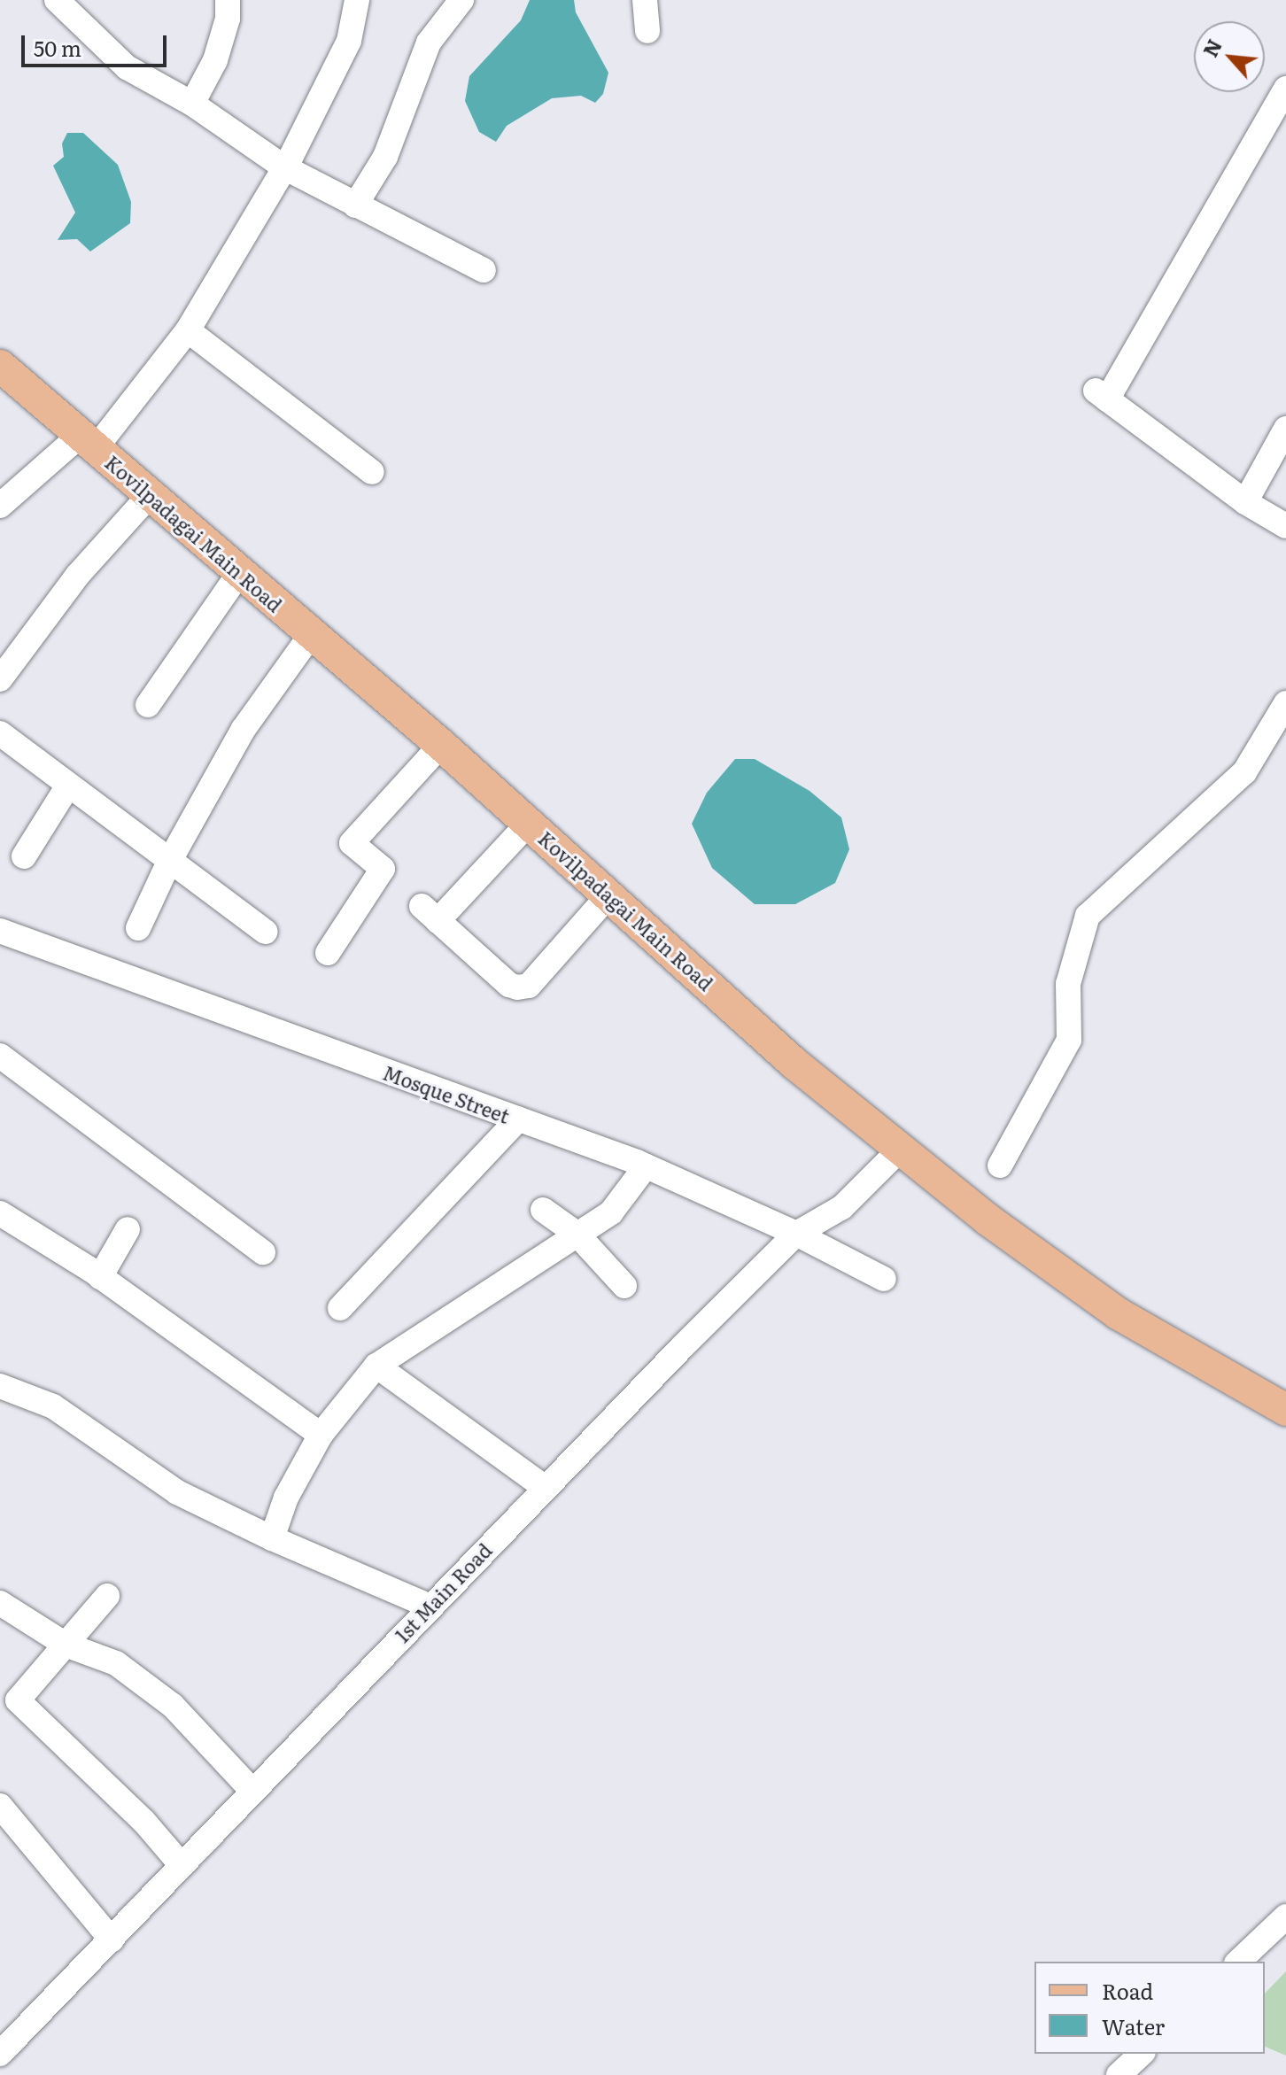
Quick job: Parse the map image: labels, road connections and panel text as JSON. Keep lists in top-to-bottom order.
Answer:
{
  "streets": {
    "main road": ["Kovilpadagai Main Road"],
    "street": ["Mosque Street", "1st Main Road"]
  },
  "crossings": [
    ["Kovilpadagai Main Road", "1st Main Road"],
    ["Mosque Street", "1st Main Road"]
  ],
  "legend": ["Road", "Water"],
  "scale_bar": "50 m",
  "north": "top left"
}
